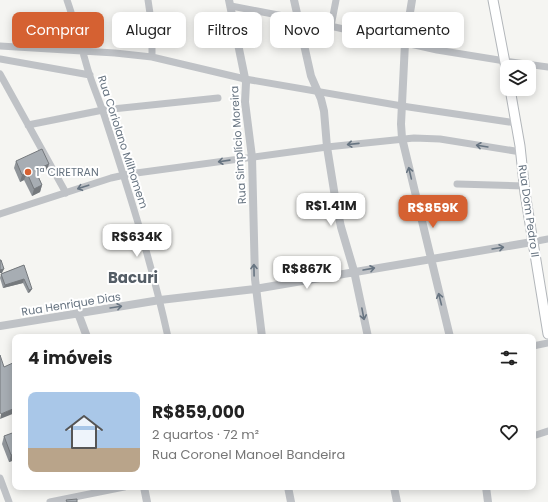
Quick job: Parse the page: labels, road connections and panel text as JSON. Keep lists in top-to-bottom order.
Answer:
{
  "streets": {
    "main road": ["Rua Dom Pedro II"],
    "street": ["Rua Coriolano Milhomem", "Rua Simplício Moreira", "Rua Henrique Dias"]
  },
  "crossings": [
    ["Rua Coriolano Milhomem", "Rua Henrique Dias"],
    ["Rua Simplício Moreira", "Rua Henrique Dias"],
    ["Rua Dom Pedro II", "Rua Henrique Dias"]
  ],
  "one_way": ["Rua Simplício Moreira", "Rua Henrique Dias"],
  "districts": ["Bacuri"],
  "places": ["1ª CIRETRAN"],
  "page": {
    "chip": [
      "Comprar",
      "Alugar",
      "Filtros",
      "Novo",
      "Apartamento"
    ],
    "price": [
      "R$1.41M",
      "R$859K",
      "R$634K",
      "R$867K"
    ],
    "heading": "4 imóveis",
    "list": [
      {
        "name": "R$859,000",
        "note": "2 quartos · 72 m² · Rua Coronel Manoel Bandeira"
      }
    ]
  }
}
